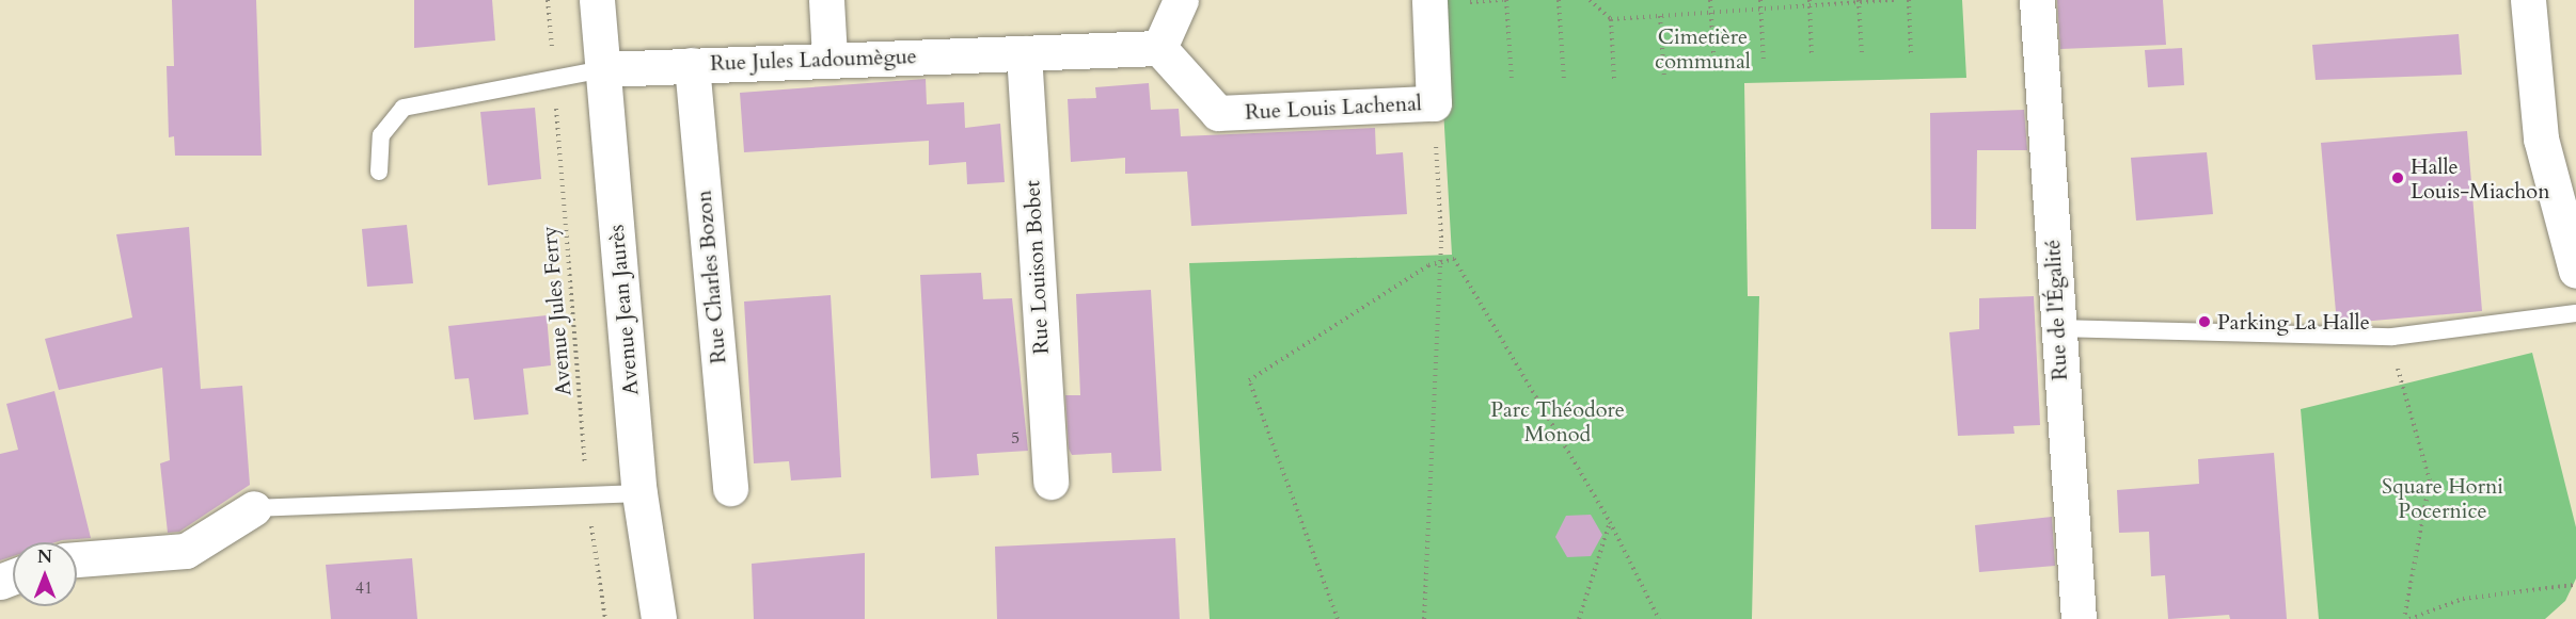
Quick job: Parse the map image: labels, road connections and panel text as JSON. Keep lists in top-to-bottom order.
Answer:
{
  "streets": {
    "street": [
      "Rue Jules Ladoumègue",
      "Rue Louis Lachenal",
      "Rue Louison Bobet",
      "Rue Charles Bozon",
      "Avenue Jean Jaurès",
      "Rue de l'Égalité"
    ],
    "path": ["Avenue Jules Ferry"]
  },
  "crossings": [
    ["Rue Jules Ladoumègue", "Rue Louison Bobet"],
    ["Rue Jules Ladoumègue", "Rue Charles Bozon"],
    ["Rue Jules Ladoumègue", "Avenue Jean Jaurès"]
  ],
  "parks": ["Cimetière communal", "Parc Théodore Monod", "Square Horni Pocernice"],
  "places": ["Halle Louis-Miachon", "Parking La Halle"],
  "house_numbers": ["5", "41"],
  "north": "top"
}
